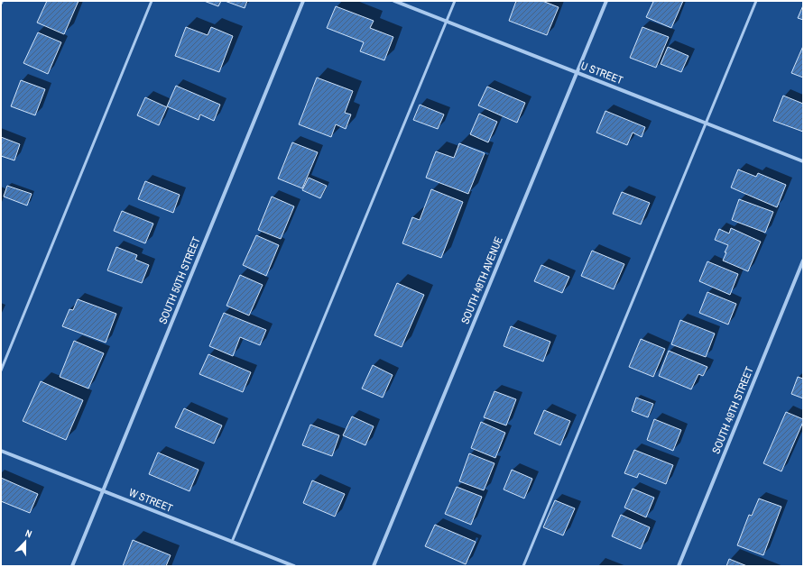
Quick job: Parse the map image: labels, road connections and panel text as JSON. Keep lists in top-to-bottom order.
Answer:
{
  "streets": {
    "street": [
      "U STREET",
      "SOUTH 50TH STREET",
      "SOUTH 49TH AVENUE",
      "SOUTH 49TH STREET",
      "W STREET"
    ]
  },
  "crossings": [
    ["U STREET", "SOUTH 49TH AVENUE"],
    ["SOUTH 50TH STREET", "W STREET"]
  ],
  "north": "top"
}
